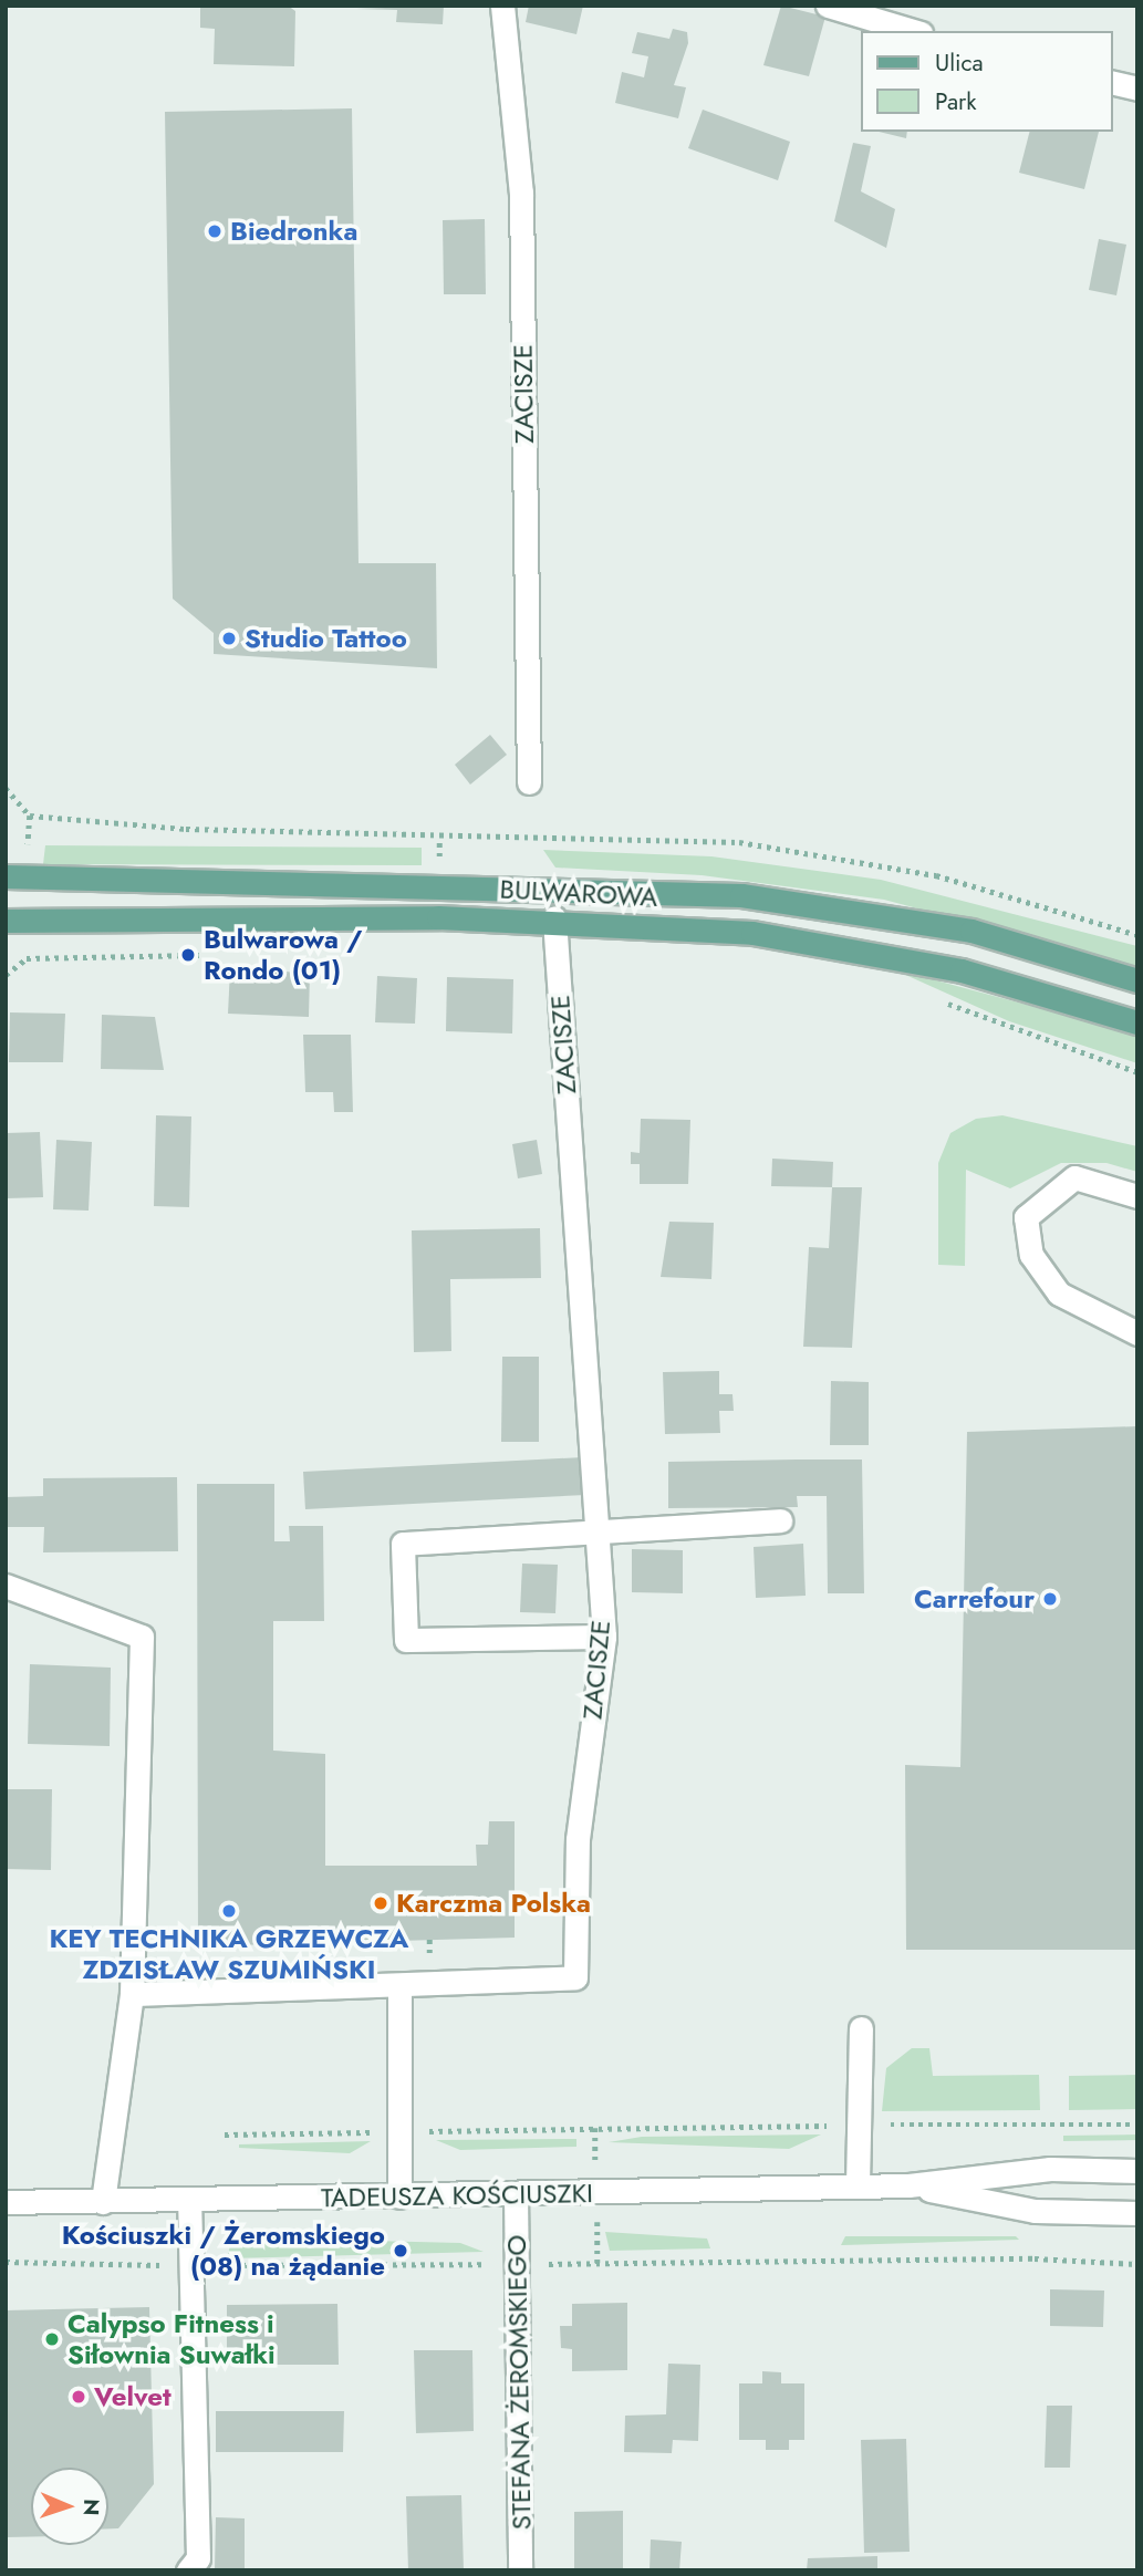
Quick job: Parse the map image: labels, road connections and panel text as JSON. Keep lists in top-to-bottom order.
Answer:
{
  "streets": {
    "main road": ["BULWAROWA"],
    "street": ["ZACISZE", "TADEUSZA KOŚCIUSZKI", "STEFANA ŻEROMSKIEGO"]
  },
  "crossings": [
    ["ZACISZE", "BULWAROWA"],
    ["TADEUSZA KOŚCIUSZKI", "STEFANA ŻEROMSKIEGO"]
  ],
  "places": [
    "Biedronka",
    "Studio Tattoo",
    "Bulwarowa / Rondo (01)",
    "Carrefour",
    "Karczma Polska",
    "KEY TECHNIKA GRZEWCZA ZDZISŁAW SZUMIŃSKI",
    "Kościuszki / Żeromskiego (08) na żądanie",
    "Calypso Fitness i Siłownia Suwałki",
    "Velvet"
  ],
  "legend": ["Ulica", "Park"],
  "north": "right"
}
